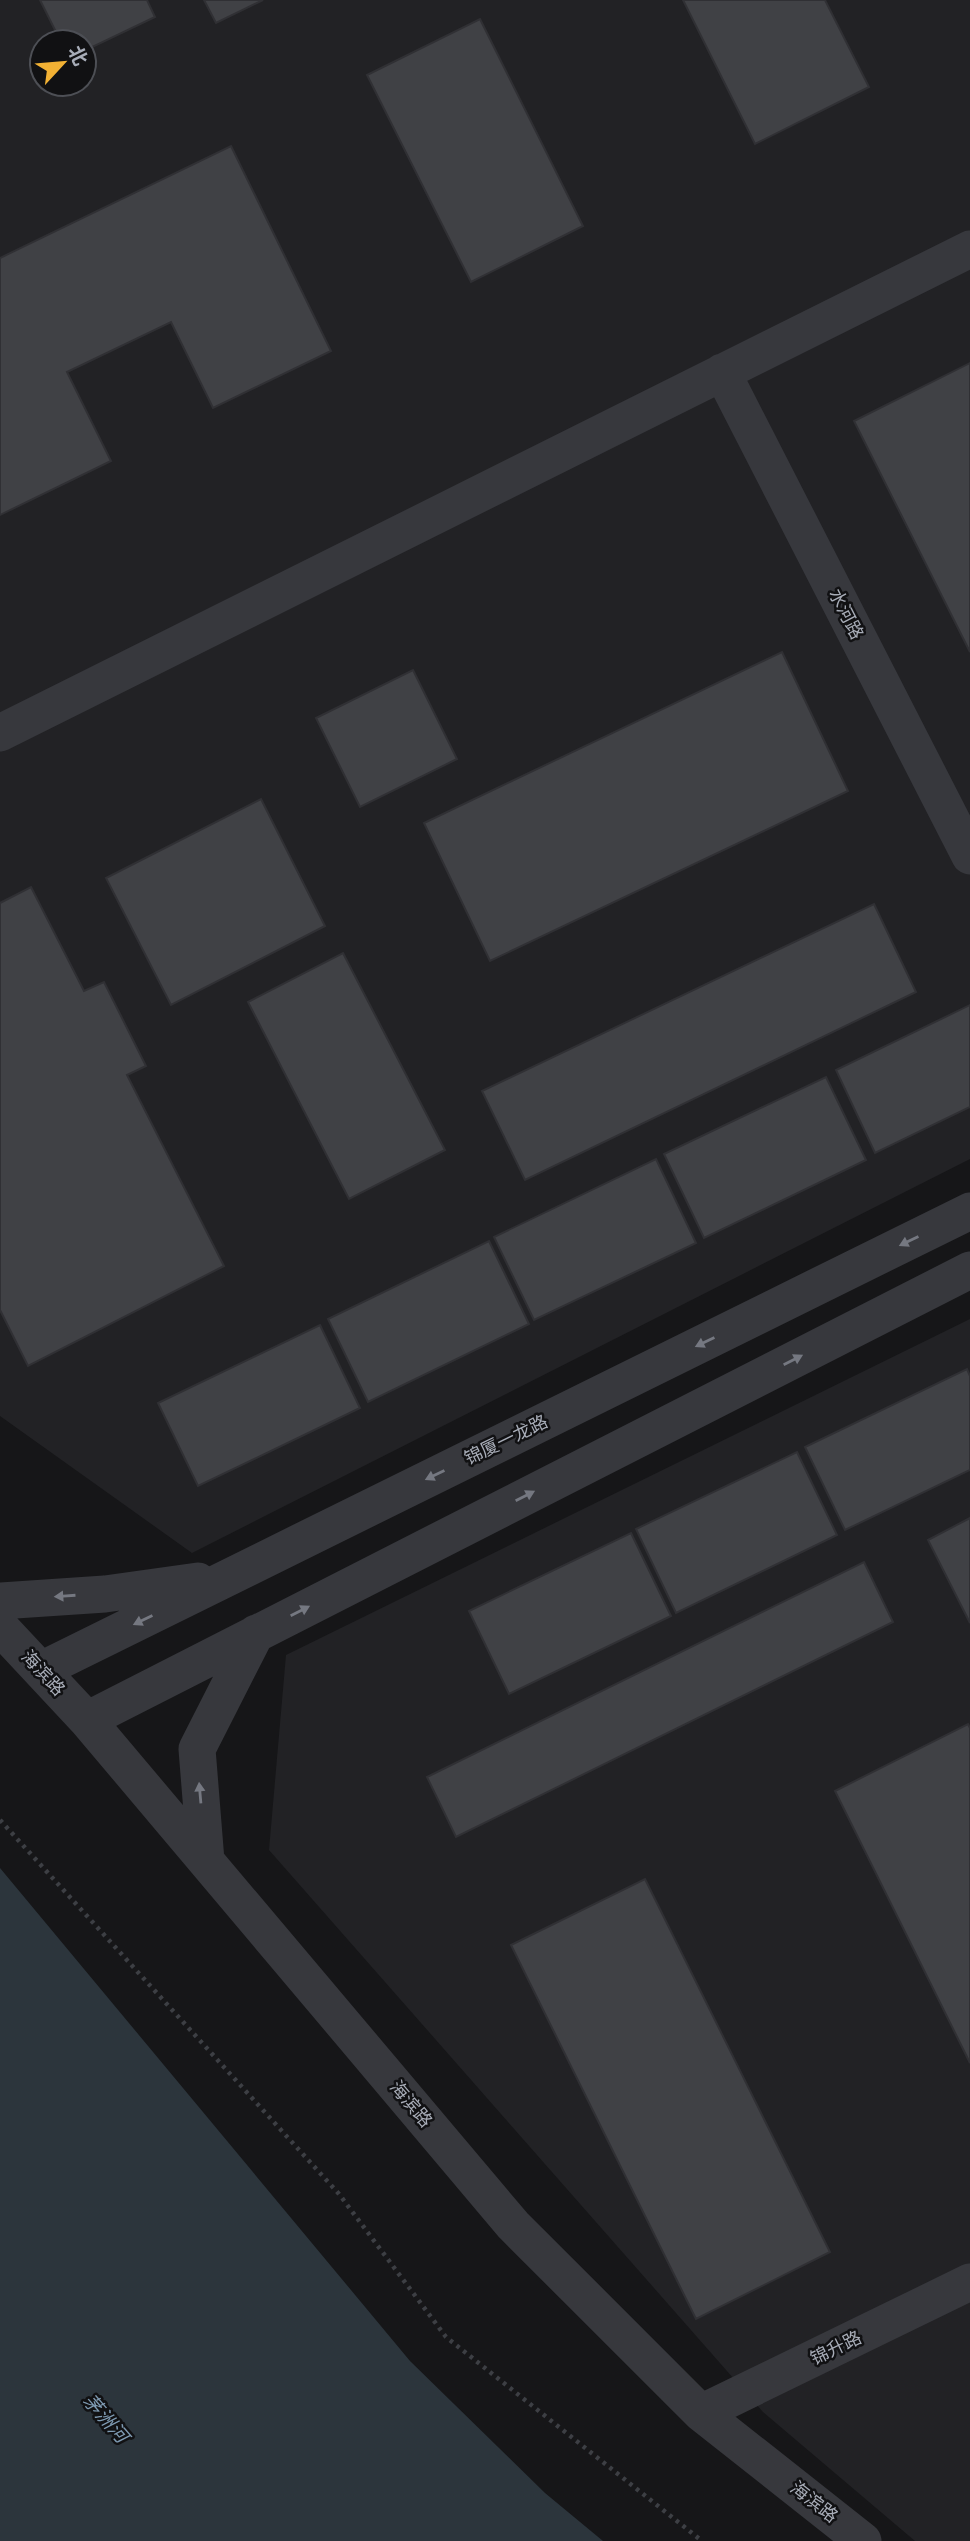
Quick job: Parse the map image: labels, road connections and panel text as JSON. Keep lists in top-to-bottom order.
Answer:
{
  "streets": {
    "street": [
      "水河路",
      "锦厦一龙路",
      "海滨路",
      "锦升路"
    ]
  },
  "crossings": [
    ["锦厦一龙路", "海滨路"],
    ["海滨路", "锦升路"]
  ],
  "water": ["茅洲河"],
  "north": "top right"
}
